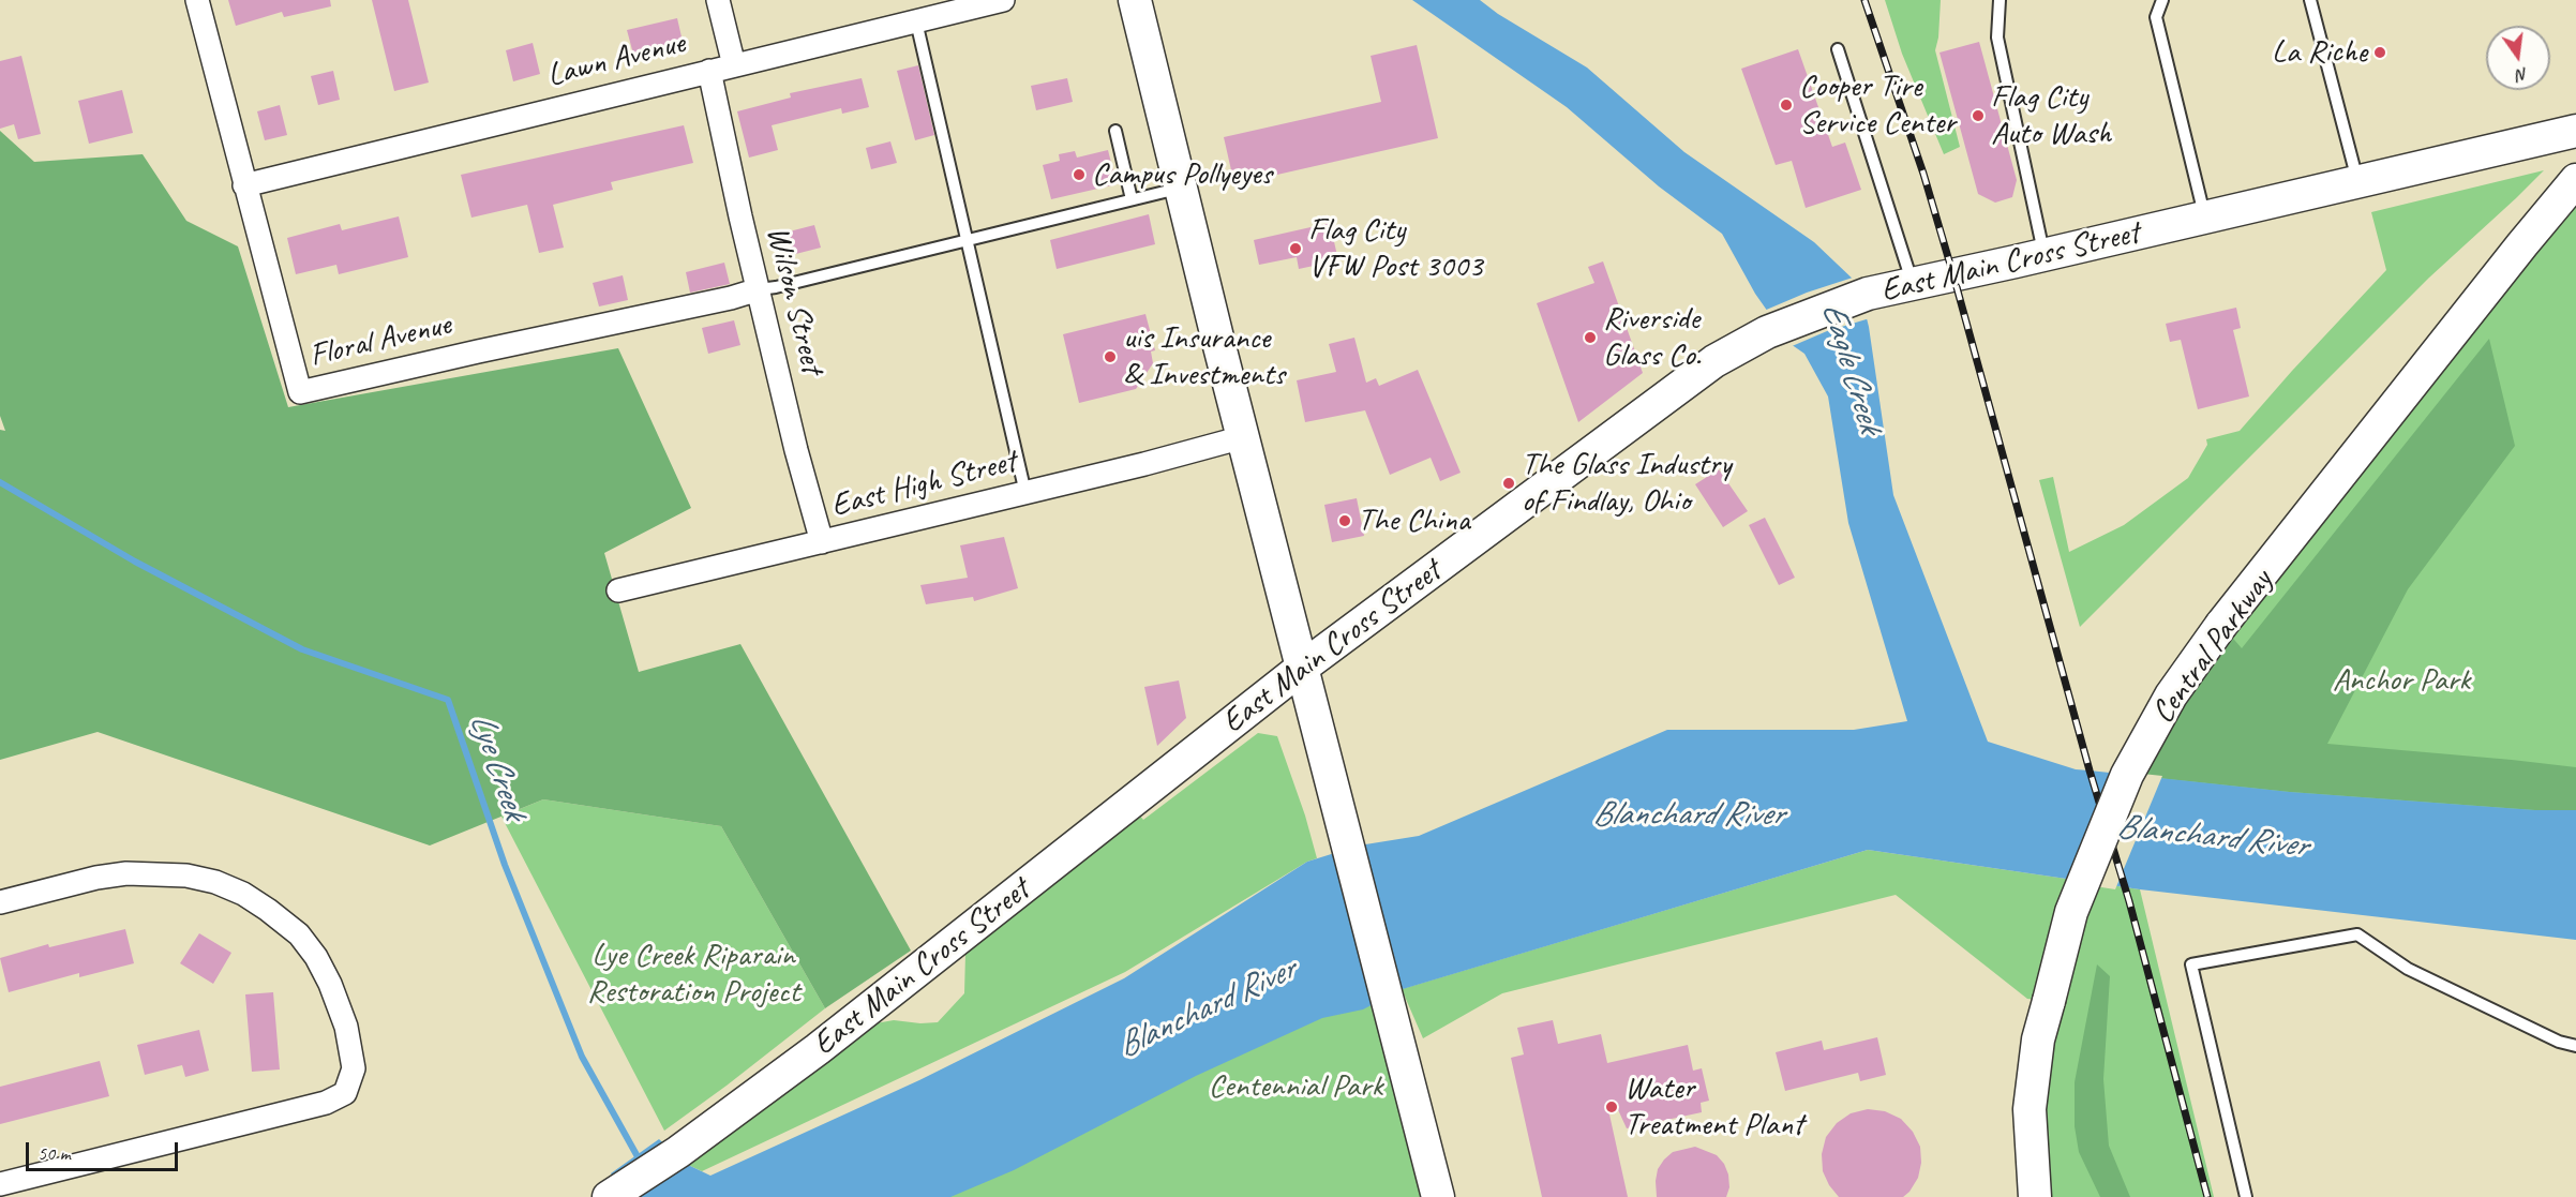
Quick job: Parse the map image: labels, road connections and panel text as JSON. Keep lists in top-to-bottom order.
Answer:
{
  "streets": {
    "main road": ["East Main Cross Street", "Central Parkway"],
    "street": [
      "Lawn Avenue",
      "Wilson Street",
      "Floral Avenue",
      "East High Street"
    ]
  },
  "crossings": [
    ["Lawn Avenue", "Wilson Street"],
    ["Lawn Avenue", "Floral Avenue"],
    ["Wilson Street", "Floral Avenue"],
    ["Wilson Street", "East High Street"]
  ],
  "water": ["Eagle Creek", "Lye Creek", "Blanchard River"],
  "parks": ["Anchor Park", "Lye Creek Riparain Restoration Project", "Centennial Park"],
  "places": [
    "La Riche",
    "Cooper Tire Service Center",
    "Flag City Auto Wash",
    "Campus Pollyeyes",
    "Flag City VFW Post 3003",
    "Riverside Glass Co.",
    "uis Insurance & Investments",
    "The Glass Industry of Findlay, Ohio",
    "The China",
    "Water Treatment Plant"
  ],
  "scale_bar": "50 m",
  "north": "bottom"
}
